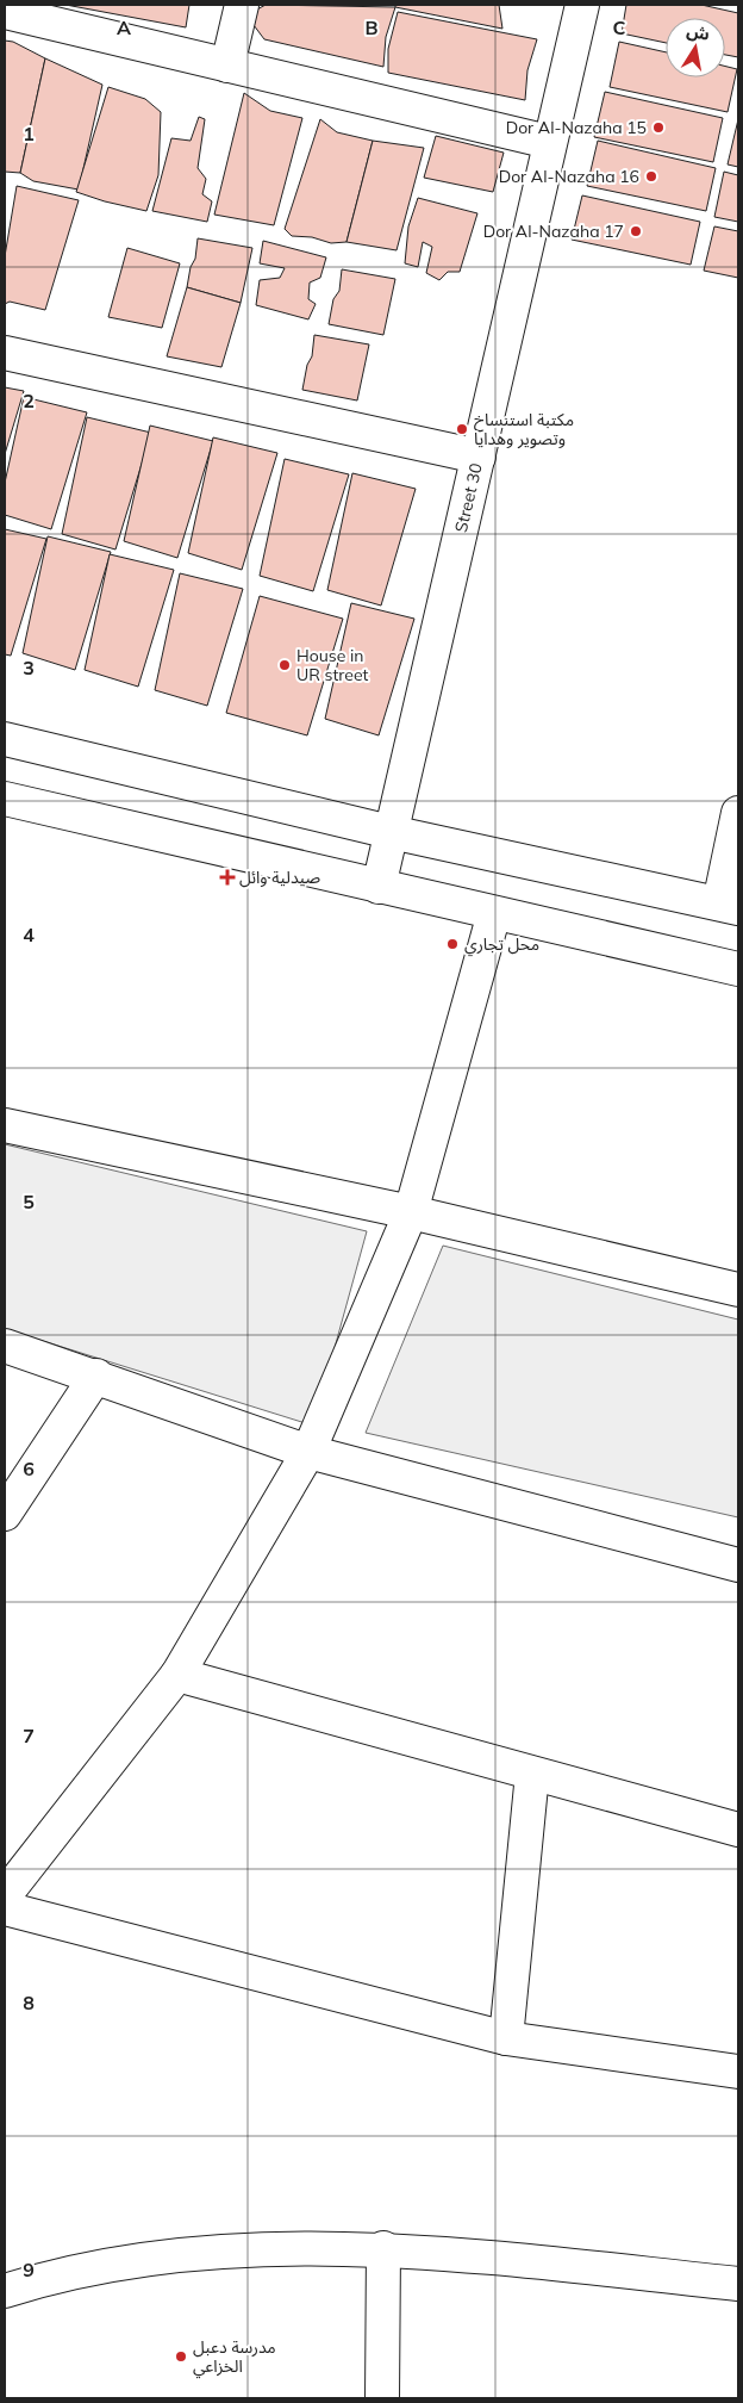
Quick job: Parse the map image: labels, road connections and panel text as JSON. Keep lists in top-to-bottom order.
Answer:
{
  "streets": {
    "street": ["Street 30"]
  },
  "places": {
    "other": [
      "Dor Al-Nazaha 15",
      "Dor Al-Nazaha 16",
      "Dor Al-Nazaha 17",
      "مكتبة استنساخ وتصوير وهدايا",
      "House in UR street",
      "محل تجاري",
      "مدرسة دعبل الخزاعي"
    ],
    "health": ["صيدلية وائل"]
  },
  "north": "top",
  "grid": {
    "columns": ["A", "B", "C"],
    "rows": [
      "1",
      "2",
      "3",
      "4",
      "5",
      "6",
      "7",
      "8",
      "9"
    ]
  }
}
